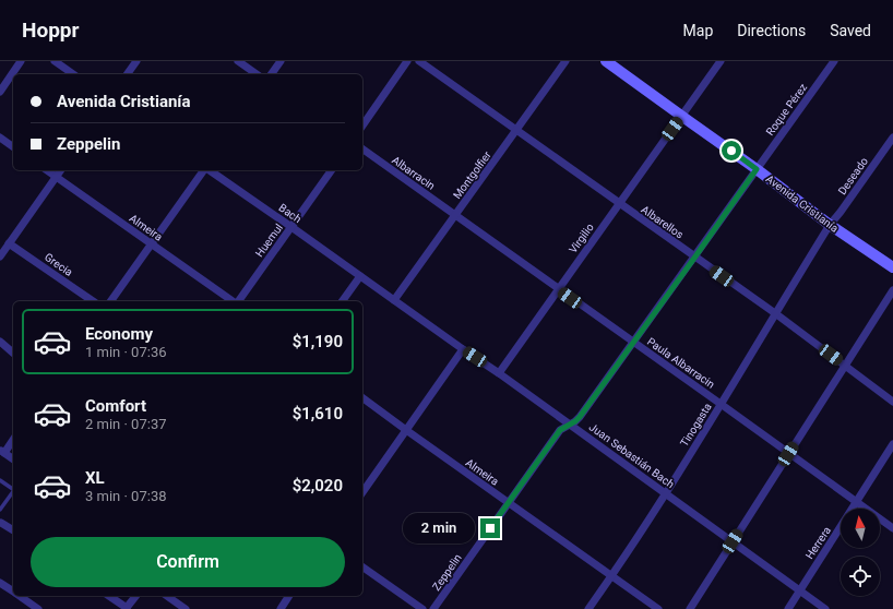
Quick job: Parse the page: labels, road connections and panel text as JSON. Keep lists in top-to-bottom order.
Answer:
{
  "streets": {
    "main road": ["Avenida Cristianía"],
    "street": [
      "Roque Pérez",
      "Albarracin",
      "Montgolfier",
      "Deseado",
      "Bach",
      "Albarellos",
      "Almeira",
      "Virgilio",
      "Huemul",
      "Grecia",
      "Paula Albarracin",
      "Tinogasta",
      "Juan Sebastián Bach",
      "Herrera",
      "Zeppelin"
    ]
  },
  "crossings": [
    ["Roque Pérez", "Avenida Cristianía"],
    ["Roque Pérez", "Zeppelin"],
    ["Albarracin", "Montgolfier"],
    ["Albarracin", "Paula Albarracin"],
    ["Montgolfier", "Albarellos"],
    ["Montgolfier", "Paula Albarracin"],
    ["Montgolfier", "Juan Sebastián Bach"],
    ["Deseado", "Avenida Cristianía"],
    ["Deseado", "Tinogasta"],
    ["Avenida Cristianía", "Virgilio"],
    ["Avenida Cristianía", "Tinogasta"],
    ["Avenida Cristianía", "Zeppelin"],
    ["Bach", "Huemul"],
    ["Bach", "Juan Sebastián Bach"],
    ["Albarellos", "Virgilio"],
    ["Albarellos", "Tinogasta"],
    ["Albarellos", "Zeppelin"],
    ["Almeira", "Tinogasta"],
    ["Almeira", "Zeppelin"],
    ["Virgilio", "Paula Albarracin"],
    ["Virgilio", "Juan Sebastián Bach"],
    ["Paula Albarracin", "Tinogasta"],
    ["Paula Albarracin", "Herrera"],
    ["Paula Albarracin", "Zeppelin"],
    ["Tinogasta", "Juan Sebastián Bach"],
    ["Juan Sebastián Bach", "Herrera"],
    ["Juan Sebastián Bach", "Zeppelin"]
  ],
  "north": "top",
  "page": {
    "header": "Hoppr",
    "nav": ["Map", "Directions", "Saved"],
    "banner": ["Avenida Cristianía", "Zeppelin"],
    "list": [
      {
        "name": "Economy",
        "note": "1 min · 07:36",
        "value": "$1,190"
      },
      {
        "name": "Comfort",
        "note": "2 min · 07:37",
        "value": "$1,610"
      },
      {
        "name": "XL",
        "note": "3 min · 07:38",
        "value": "$2,020"
      }
    ],
    "bubble": "2 min",
    "buttons": "Confirm"
  }
}
